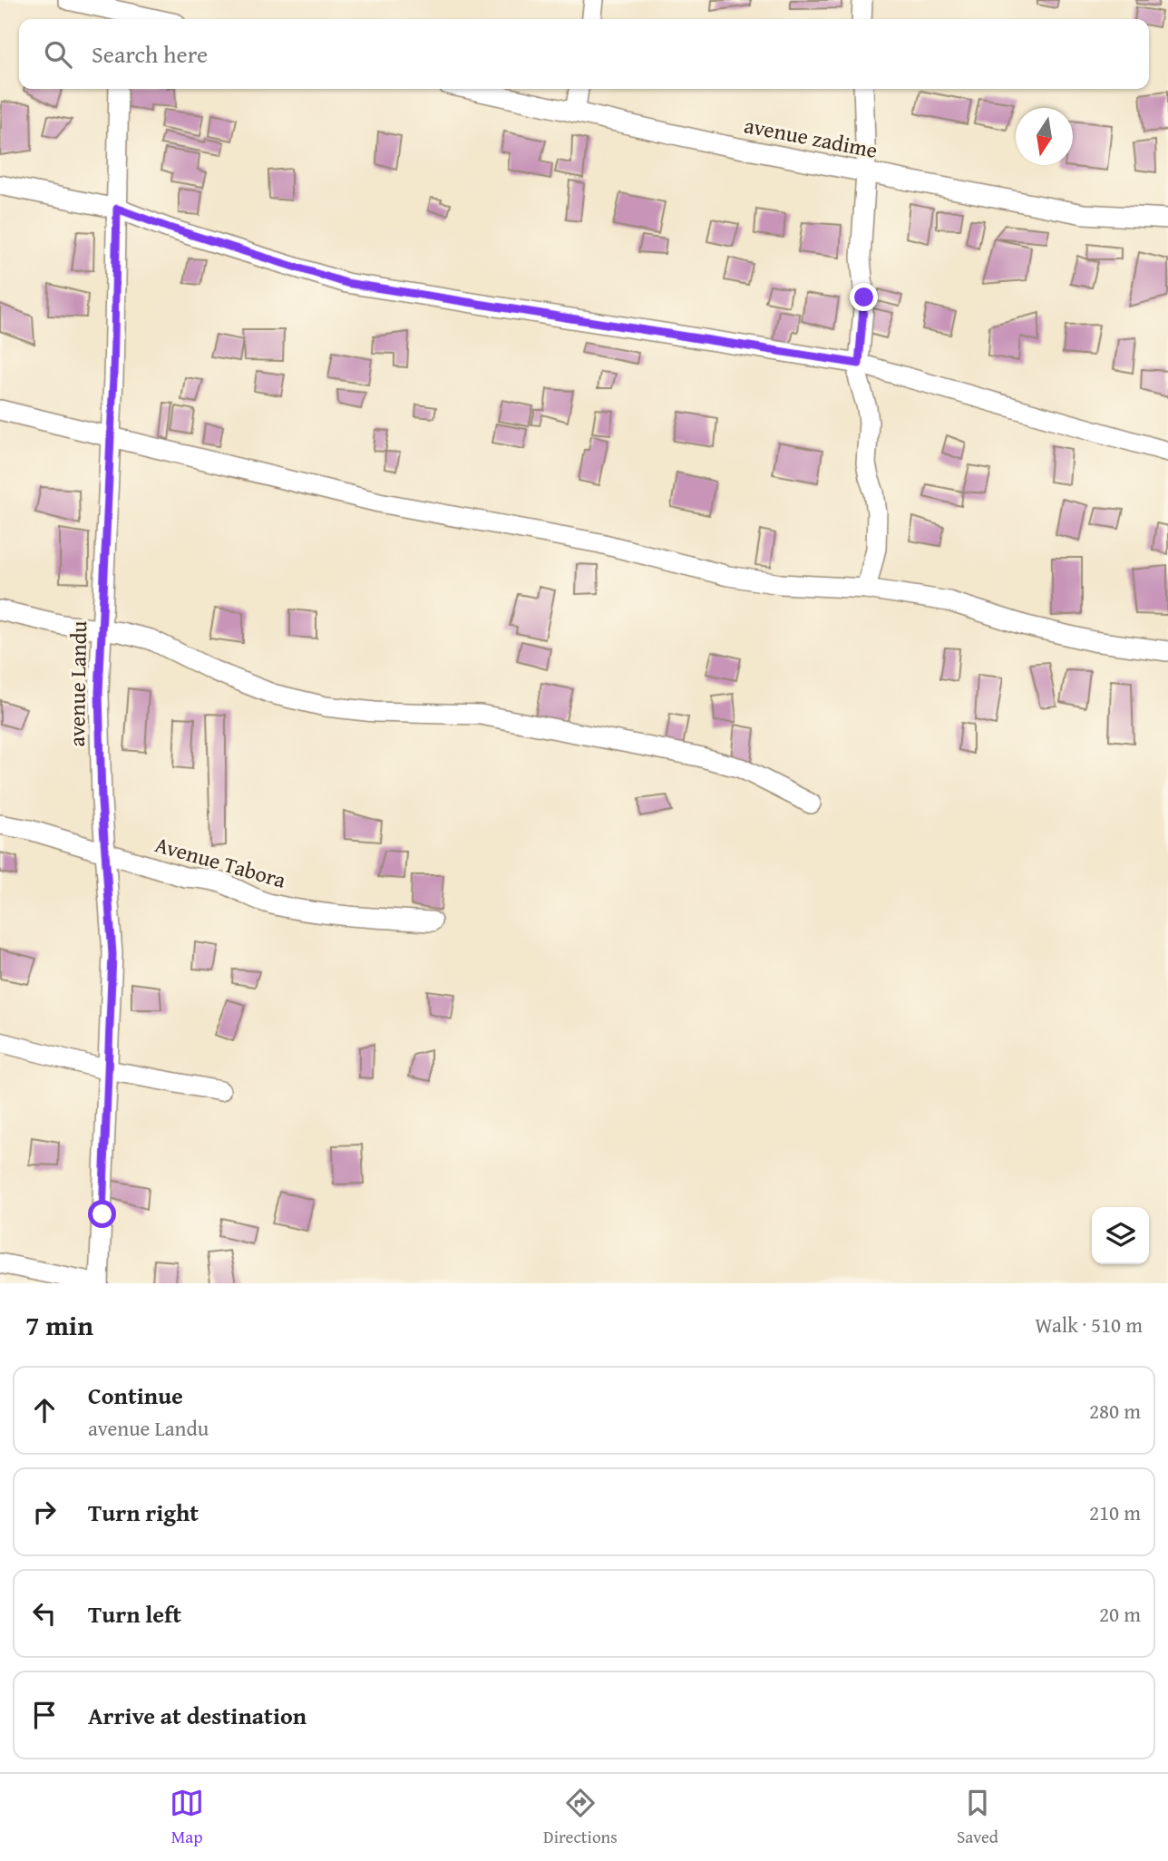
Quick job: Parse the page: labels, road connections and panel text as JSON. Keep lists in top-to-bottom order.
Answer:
{
  "streets": {
    "street": ["avenue zadime", "avenue Landu", "Avenue Tabora"]
  },
  "crossings": [
    ["avenue Landu", "Avenue Tabora"]
  ],
  "north": "bottom",
  "page": {
    "search": "Search here",
    "heading": ["7 min", "Walk · 510 m"],
    "list": [
      ["Continue", "avenue Landu", "280 m"],
      ["Turn right", "210 m"],
      ["Turn left", "20 m"],
      "Arrive at destination"
    ],
    "nav": ["Map", "Directions", "Saved"]
  }
}
